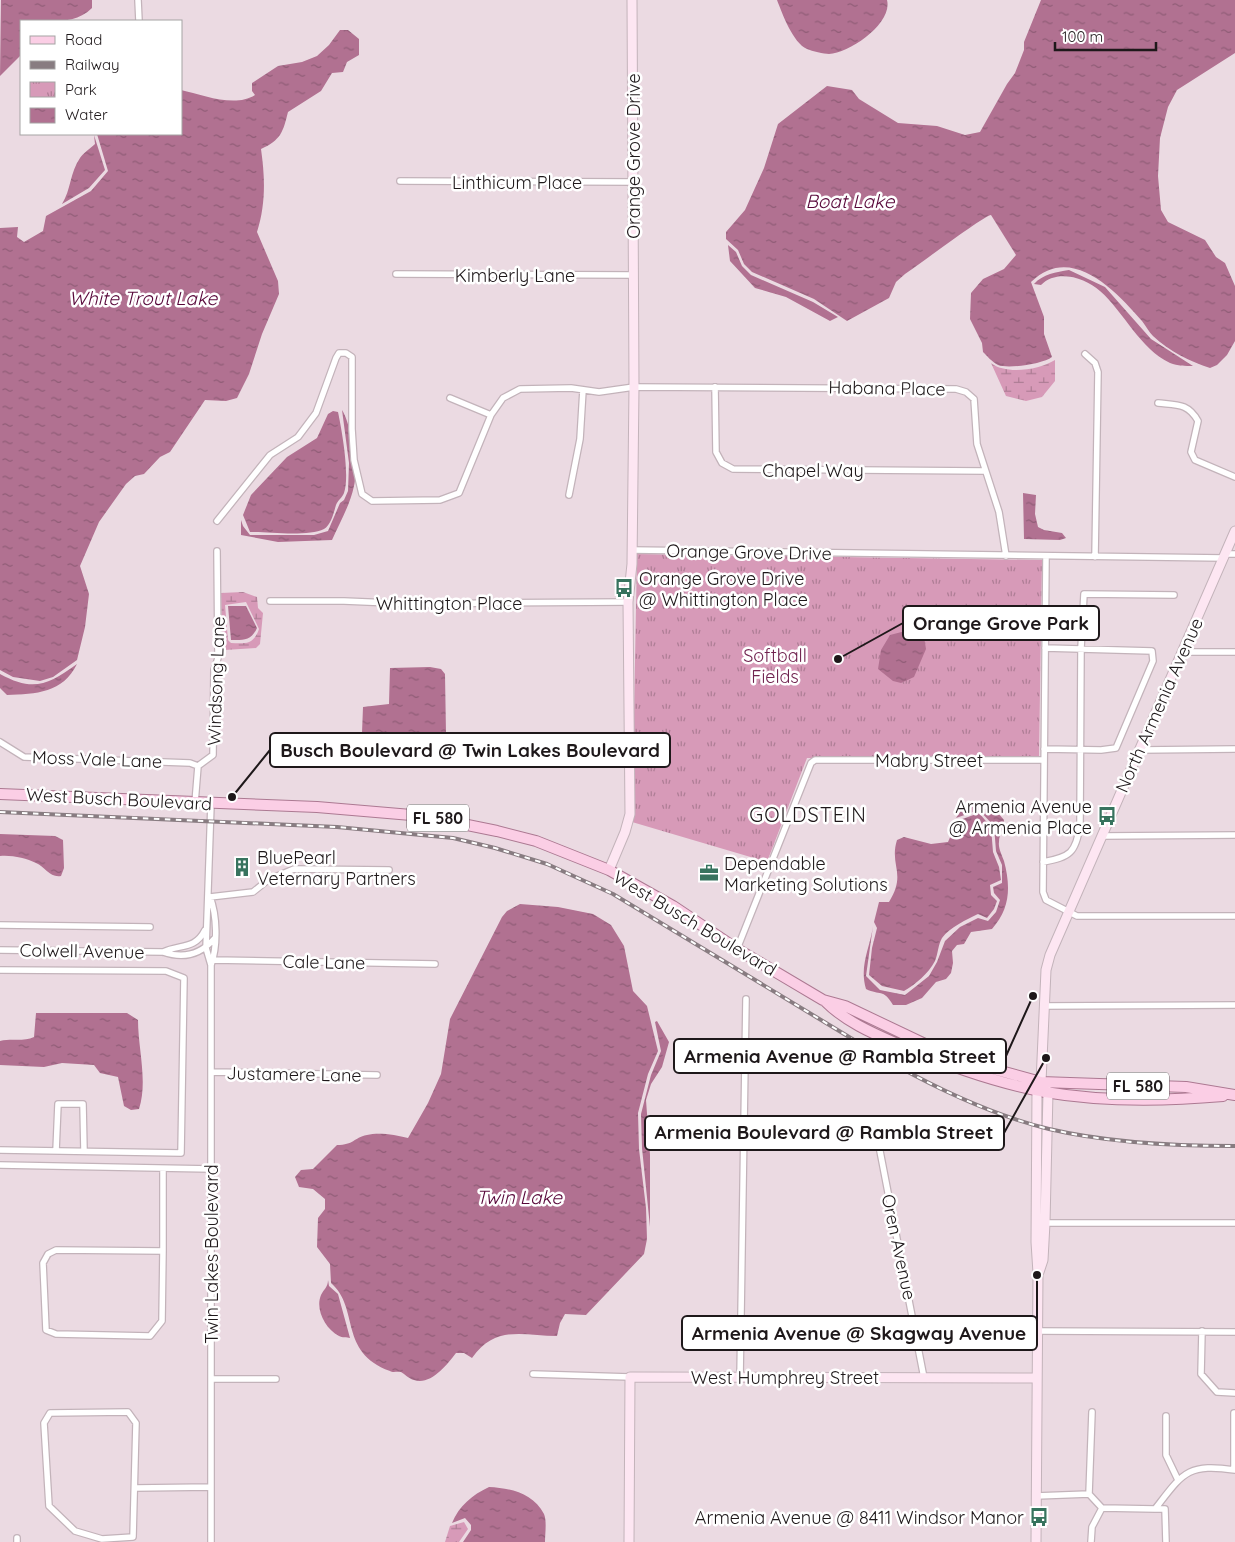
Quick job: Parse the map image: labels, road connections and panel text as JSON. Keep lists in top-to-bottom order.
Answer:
{
  "streets": {
    "main road": ["West Busch Boulevard", "FL 580"],
    "street": [
      "Orange Grove Drive",
      "Linthicum Place",
      "Kimberly Lane",
      "Habana Place",
      "Chapel Way",
      "Whittington Place",
      "Windsong Lane",
      "North Armenia Avenue",
      "Moss Vale Lane",
      "Mabry Street",
      "Colwell Avenue",
      "Cale Lane",
      "Justamere Lane",
      "Oren Avenue",
      "Twin Lakes Boulevard",
      "West Humphrey Street"
    ]
  },
  "crossings": [
    ["Orange Grove Drive", "Linthicum Place"],
    ["Orange Grove Drive", "Kimberly Lane"],
    ["Orange Grove Drive", "Habana Place"],
    ["Orange Grove Drive", "North Armenia Avenue"],
    ["Habana Place", "Chapel Way"],
    ["Windsong Lane", "Moss Vale Lane"],
    ["Windsong Lane", "West Busch Boulevard"],
    ["North Armenia Avenue", "West Busch Boulevard"],
    ["North Armenia Avenue", "West Humphrey Street"],
    ["Mabry Street", "West Busch Boulevard"],
    ["West Busch Boulevard", "Twin Lakes Boulevard"],
    ["Colwell Avenue", "Twin Lakes Boulevard"],
    ["Cale Lane", "Twin Lakes Boulevard"],
    ["Justamere Lane", "Twin Lakes Boulevard"],
    ["Oren Avenue", "West Humphrey Street"]
  ],
  "districts": ["GOLDSTEIN"],
  "water": ["Boat Lake", "White Trout Lake", "Twin Lake"],
  "parks": ["Softball Fields"],
  "places": {
    "bus stop": ["Orange Grove Drive @ Whittington Place", "Armenia Avenue @ Armenia Place", "Armenia Avenue @ 8411 Windsor Manor"],
    "other": [
      "Orange Grove Park",
      "Busch Boulevard @ Twin Lakes Boulevard",
      "Armenia Avenue @ Rambla Street",
      "Armenia Boulevard @ Rambla Street",
      "Armenia Avenue @ Skagway Avenue"
    ],
    "building": ["BluePearl Veternary Partners"],
    "office": ["Dependable Marketing Solutions"]
  },
  "legend": [
    "Road",
    "Railway",
    "Park",
    "Water"
  ],
  "scale_bar": "100 m"
}
